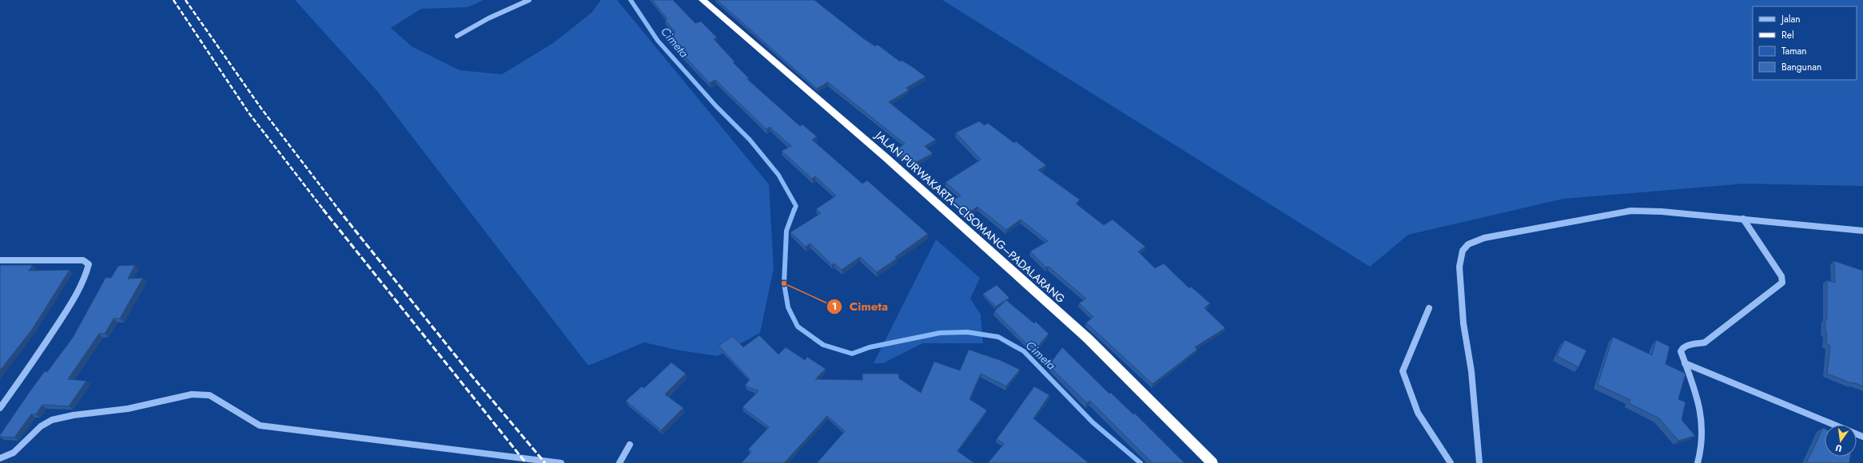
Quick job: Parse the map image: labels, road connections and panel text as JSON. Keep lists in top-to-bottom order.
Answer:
{
  "streets": {
    "highway": ["JALAN PURWAKARTA–CISOMANG–PADALARANG"]
  },
  "water": ["Cimeta"],
  "places": ["Cimeta"],
  "legend": [
    "Jalan",
    "Rel",
    "Taman",
    "Bangunan"
  ],
  "north": "bottom"
}
